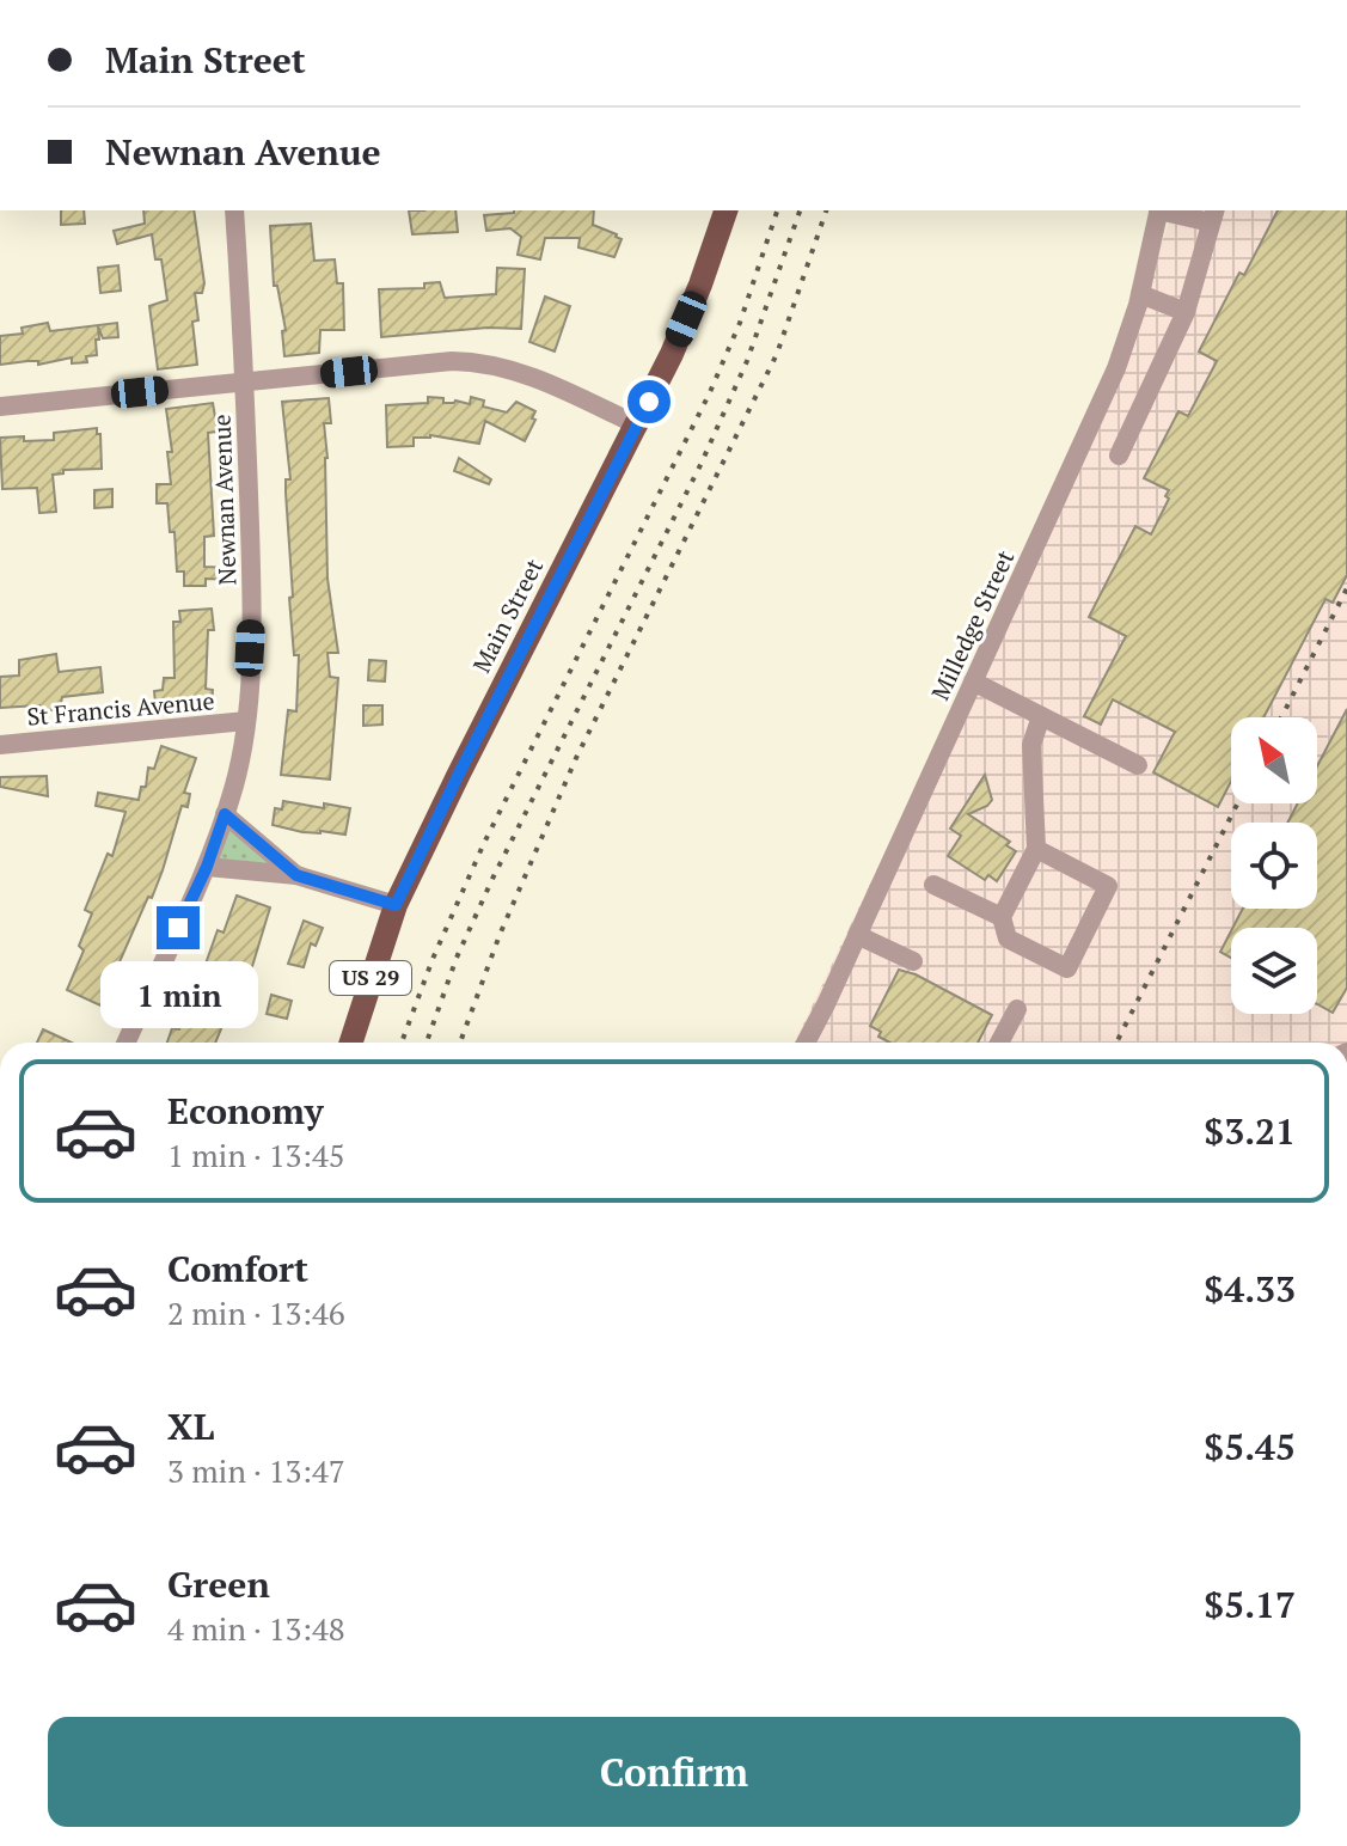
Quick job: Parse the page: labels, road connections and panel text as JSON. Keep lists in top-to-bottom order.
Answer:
{
  "streets": {
    "main road": ["Main Street", "US 29"],
    "street": ["Newnan Avenue", "Milledge Street", "St Francis Avenue"]
  },
  "crossings": [
    ["Newnan Avenue", "St Francis Avenue"]
  ],
  "north": "top left",
  "page": {
    "banner": ["Main Street", "Newnan Avenue"],
    "bubble": "1 min",
    "list": [
      {
        "name": "Economy",
        "note": "1 min · 13:45",
        "value": "$3.21"
      },
      {
        "name": "Comfort",
        "note": "2 min · 13:46",
        "value": "$4.33"
      },
      {
        "name": "XL",
        "note": "3 min · 13:47",
        "value": "$5.45"
      },
      {
        "name": "Green",
        "note": "4 min · 13:48",
        "value": "$5.17"
      }
    ],
    "buttons": "Confirm"
  }
}
